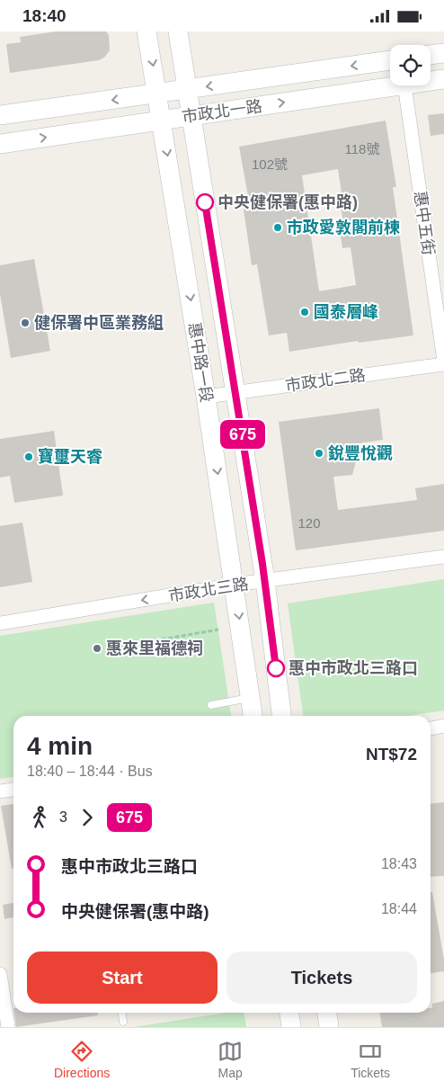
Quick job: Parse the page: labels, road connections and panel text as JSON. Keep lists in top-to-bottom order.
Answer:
{
  "streets": {
    "street": [
      "市政北一路",
      "惠中五街",
      "惠中路一段",
      "市政北二路",
      "市政北三路"
    ]
  },
  "crossings": [
    ["市政北一路", "惠中路一段"],
    ["惠中五街", "市政北二路"],
    ["惠中路一段", "市政北二路"],
    ["惠中路一段", "市政北三路"]
  ],
  "one_way": ["市政北三路"],
  "places": [
    "中央健保署(惠中路)",
    "市政愛敦閣前棟",
    "國泰層峰",
    "健保署中區業務組",
    "銳豐悅觀",
    "寶璽天睿",
    "惠來里福德祠",
    "惠中市政北三路口"
  ],
  "lines": ["bus line 675"],
  "house_numbers": ["118號", "102號", "120"],
  "page": {
    "status": "18:40",
    "on_map": "675",
    "heading": ["4 min", "18:40 – 18:44 · Bus", "NT$72"],
    "legs": ["3", "675"],
    "list": [
      {
        "name": "惠中市政北三路口",
        "value": "18:43"
      },
      {
        "name": "中央健保署(惠中路)",
        "value": "18:44"
      }
    ],
    "buttons": ["Start", "Tickets"],
    "tabs": ["Directions", "Map", "Tickets"]
  }
}
